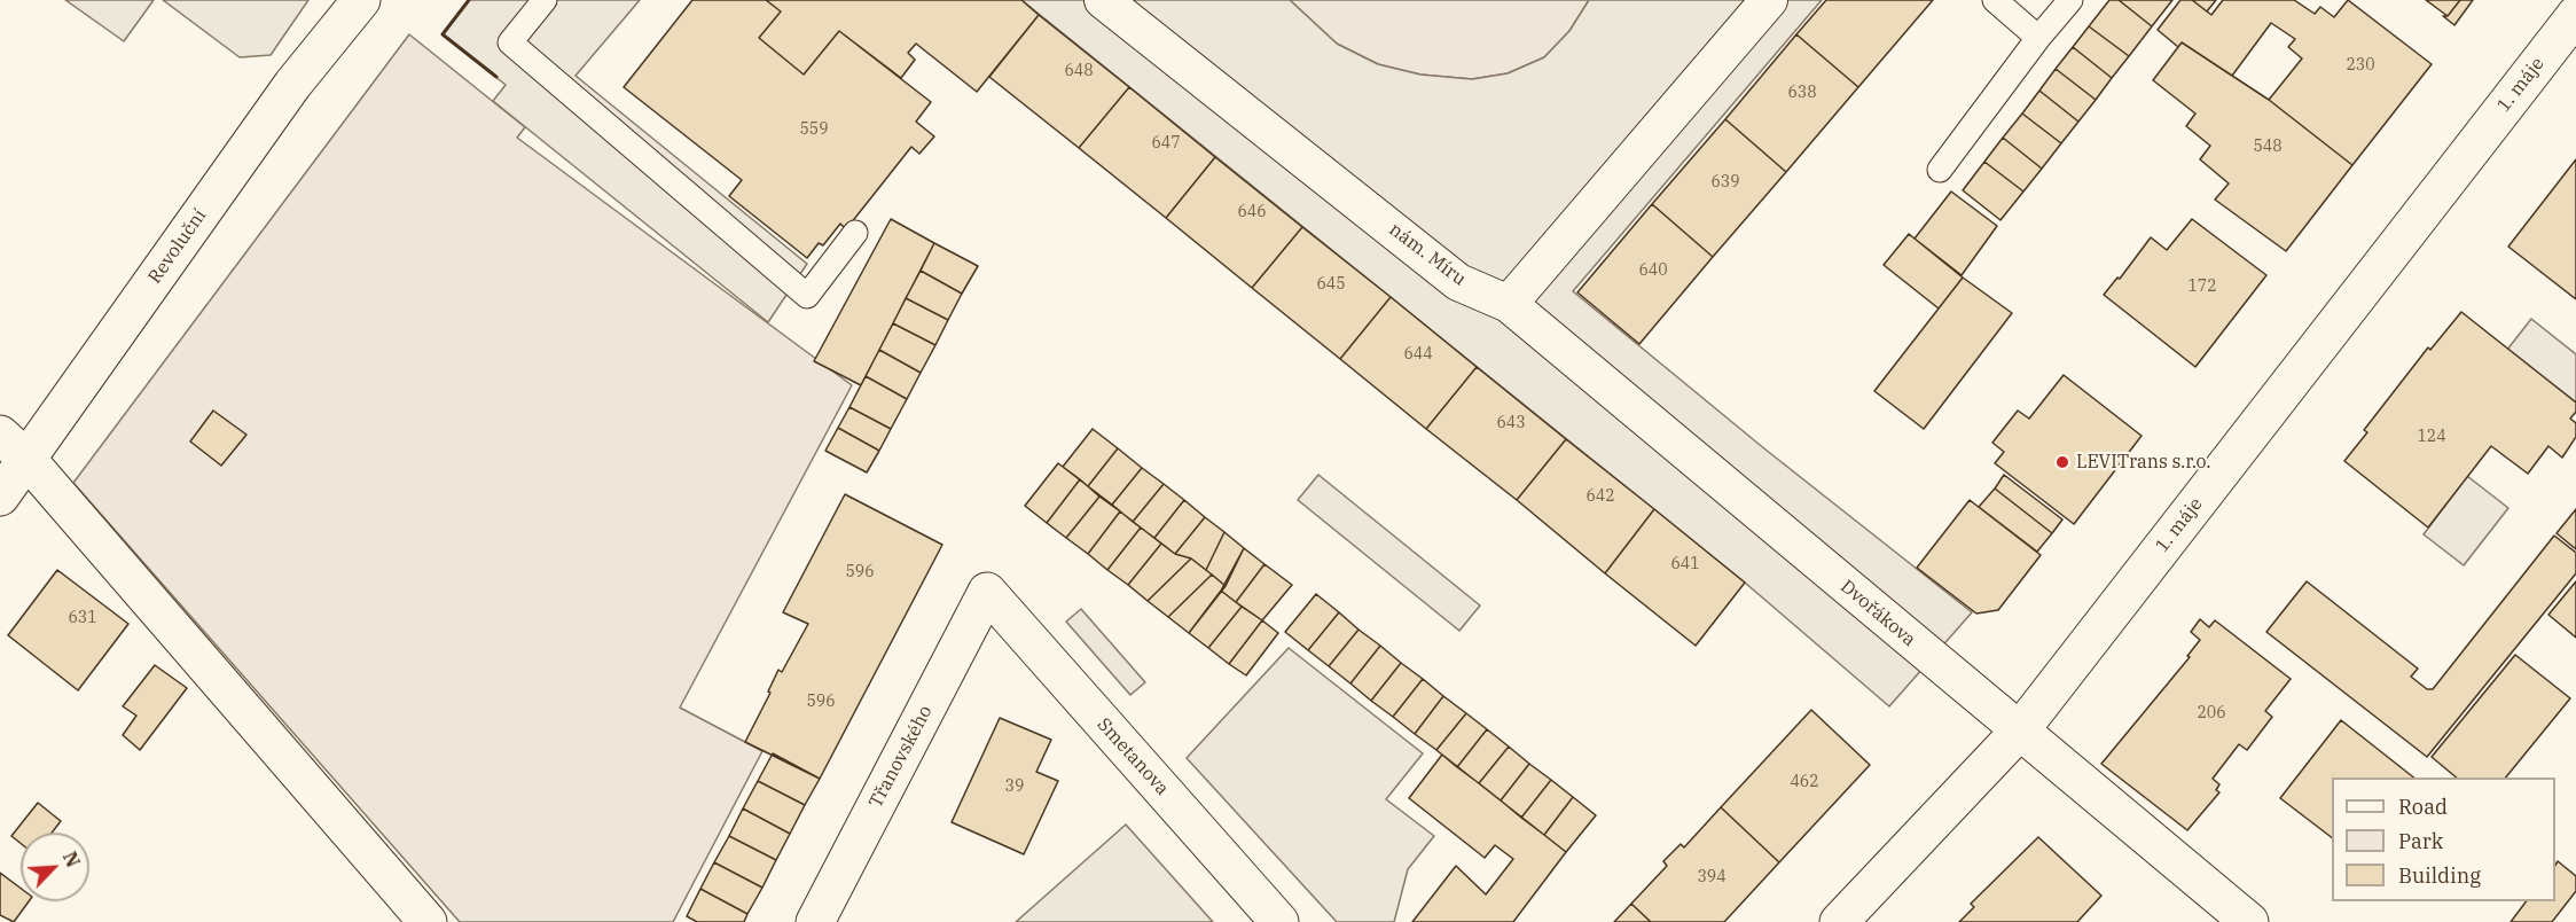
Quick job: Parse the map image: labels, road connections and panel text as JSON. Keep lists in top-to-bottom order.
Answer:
{
  "streets": {
    "street": [
      "1. máje",
      "Revoluční",
      "nám. Míru",
      "Dvořákova",
      "Třanovského",
      "Smetanova"
    ]
  },
  "crossings": [
    ["1. máje", "Dvořákova"],
    ["nám. Míru", "Dvořákova"],
    ["Třanovského", "Smetanova"]
  ],
  "places": ["LEVITrans s.r.o."],
  "house_numbers": [
    "230",
    "648",
    "638",
    "559",
    "647",
    "548",
    "639",
    "646",
    "640",
    "645",
    "172",
    "644",
    "643",
    "124",
    "642",
    "641",
    "596",
    "631",
    "596",
    "206",
    "462",
    "39",
    "394"
  ],
  "legend": ["Road", "Park", "Building"],
  "north": "top right"
}
